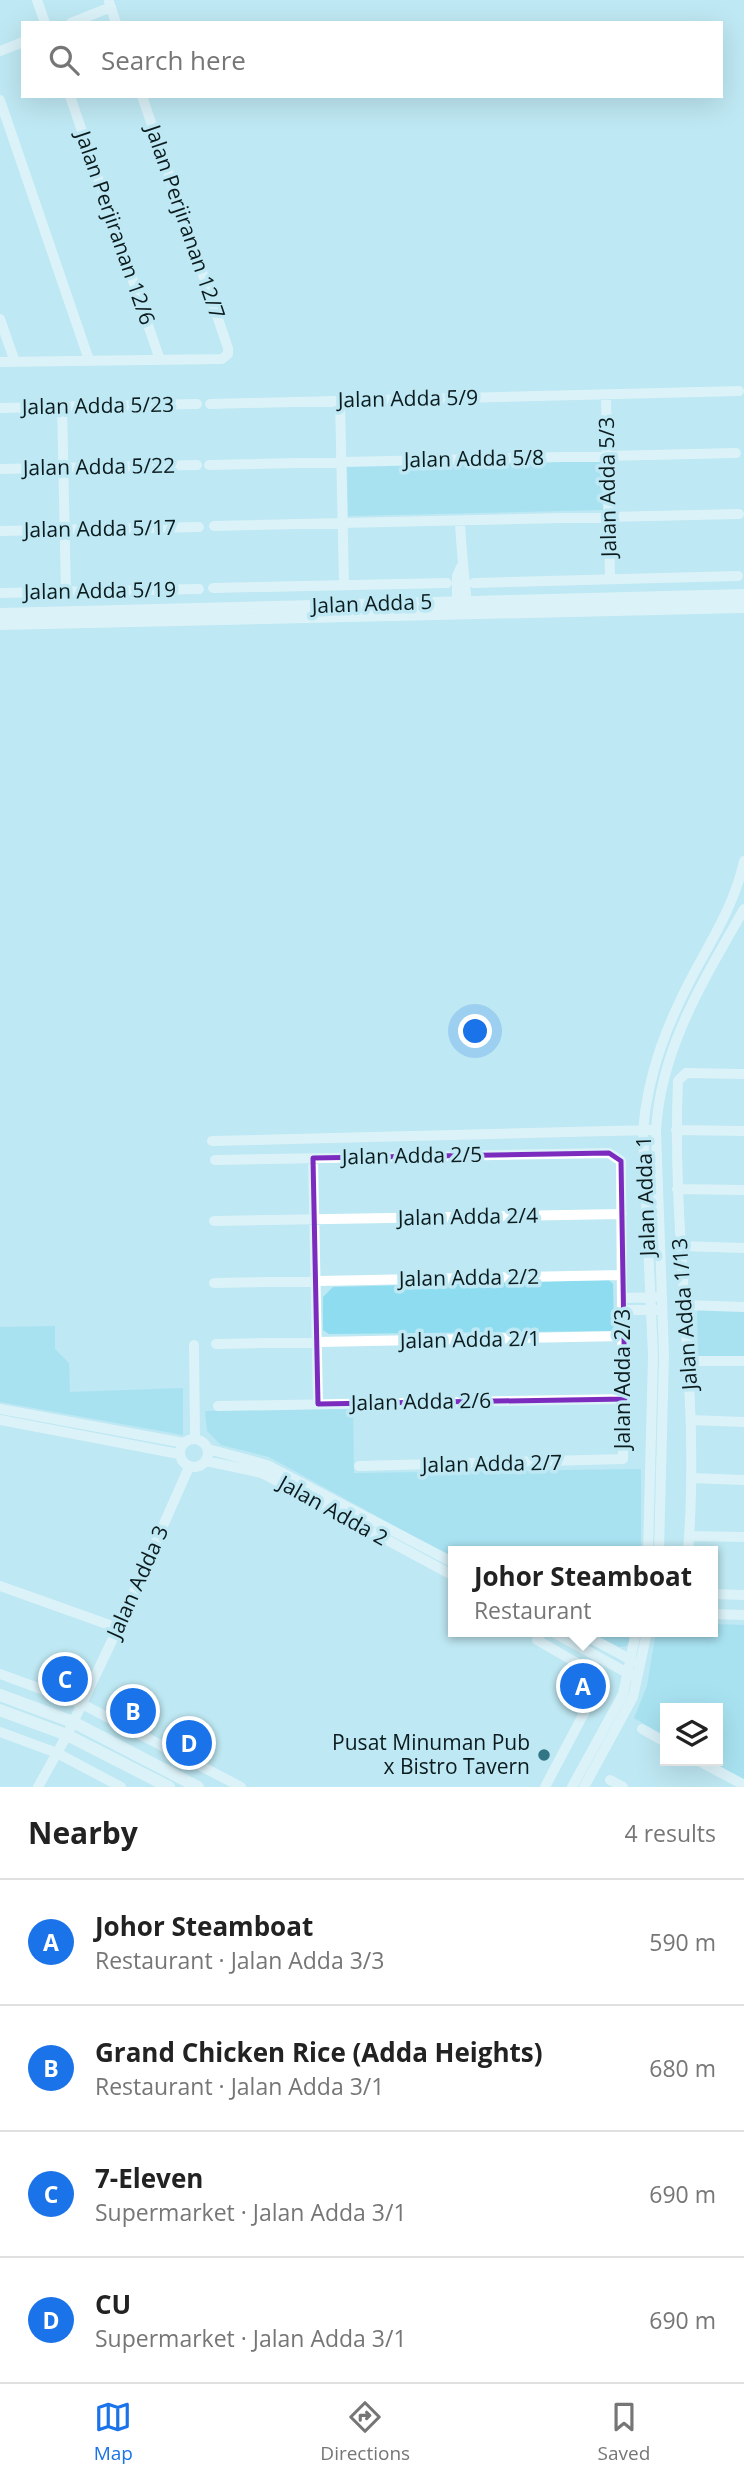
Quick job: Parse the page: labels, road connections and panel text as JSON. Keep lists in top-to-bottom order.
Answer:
{
  "streets": {
    "main road": ["Jalan Adda 5"],
    "street": [
      "Jalan Perjiranan 12/7",
      "Jalan Perjiranan 12/6",
      "Jalan Adda 5/9",
      "Jalan Adda 5/23",
      "Jalan Adda 5/8",
      "Jalan Adda 5/22",
      "Jalan Adda 5/3",
      "Jalan Adda 5/17",
      "Jalan Adda 5/19",
      "Jalan Adda 2/5",
      "Jalan Adda 1",
      "Jalan Adda 2/4",
      "Jalan Adda 2/2",
      "Jalan Adda 1/13",
      "Jalan Adda 2/1",
      "Jalan Adda 2/3",
      "Jalan Adda 2/6",
      "Jalan Adda 2/7",
      "Jalan Adda 2",
      "Jalan Adda 3"
    ]
  },
  "crossings": [
    ["Jalan Perjiranan 12/7", "Jalan Perjiranan 12/6"],
    ["Jalan Adda 5/9", "Jalan Adda 5/3"],
    ["Jalan Adda 5/8", "Jalan Adda 5/3"],
    ["Jalan Adda 2/5", "Jalan Adda 2/4"],
    ["Jalan Adda 2/2", "Jalan Adda 2/3"],
    ["Jalan Adda 2/1", "Jalan Adda 2/3"],
    ["Jalan Adda 2/3", "Jalan Adda 2/6"],
    ["Jalan Adda 2/3", "Jalan Adda 2/7"],
    ["Jalan Adda 2", "Jalan Adda 3"]
  ],
  "places": ["Pusat Minuman Pub x Bistro Tavern"],
  "page": {
    "search": "Search here",
    "popup": ["Johor Steamboat", "Restaurant"],
    "pins": [
      "C",
      "A",
      "B",
      "D"
    ],
    "heading": ["Nearby", "4 results"],
    "list": [
      {
        "mark": "A",
        "name": "Johor Steamboat",
        "note": "Restaurant · Jalan Adda 3/3",
        "value": "590 m"
      },
      {
        "mark": "B",
        "name": "Grand Chicken Rice (Adda Heights)",
        "note": "Restaurant · Jalan Adda 3/1",
        "value": "680 m"
      },
      {
        "mark": "C",
        "name": "7-Eleven",
        "note": "Supermarket · Jalan Adda 3/1",
        "value": "690 m"
      },
      {
        "mark": "D",
        "name": "CU",
        "note": "Supermarket · Jalan Adda 3/1",
        "value": "690 m"
      }
    ],
    "nav": ["Map", "Directions", "Saved"]
  }
}
